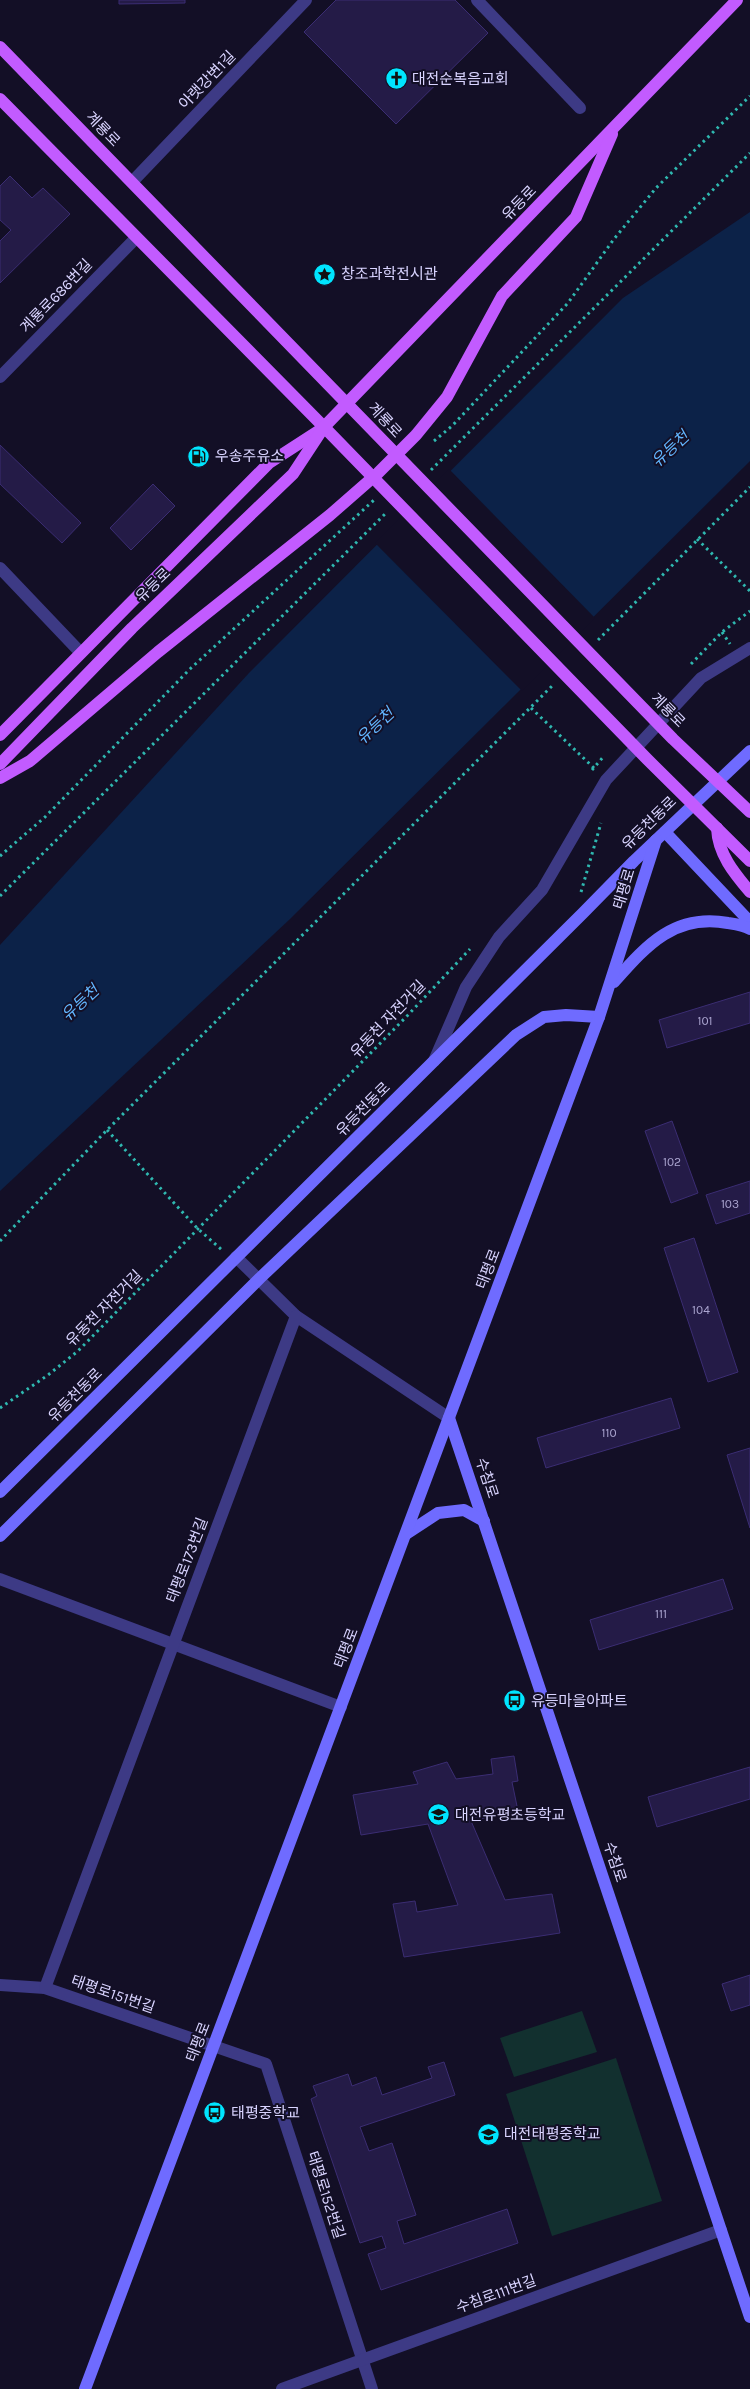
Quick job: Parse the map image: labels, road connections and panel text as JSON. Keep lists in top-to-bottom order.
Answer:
{
  "streets": {
    "main road": [
      "계룡로",
      "유등로",
      "유등천동로",
      "태평로",
      "수침로"
    ],
    "street": [
      "아랫강변1길",
      "계룡로686번길",
      "태평로173번길",
      "태평로151번길",
      "태평로152번길",
      "수침로111번길"
    ],
    "path": ["유동천 자전거길"]
  },
  "crossings": [
    ["아랫강변1길", "계룡로"],
    ["계룡로", "유등로"],
    ["계룡로", "유등천동로"],
    ["유등천동로", "태평로"],
    ["태평로", "수침로"],
    ["태평로", "태평로151번길"],
    ["태평로", "태평로152번길"],
    ["수침로", "수침로111번길"],
    ["태평로173번길", "태평로151번길"],
    ["태평로151번길", "태평로152번길"],
    ["태평로152번길", "수침로111번길"]
  ],
  "water": ["유등천"],
  "places": {
    "church": ["대전순복음교회"],
    "place": ["창조과학전시관"],
    "fuel station": ["우송주유소"],
    "bus stop": ["유등마을아파트", "태평중학교"],
    "school or university": ["대전유평초등학교", "대전태평중학교"]
  },
  "house_numbers": [
    "101",
    "102",
    "103",
    "104",
    "110",
    "111"
  ]
}
